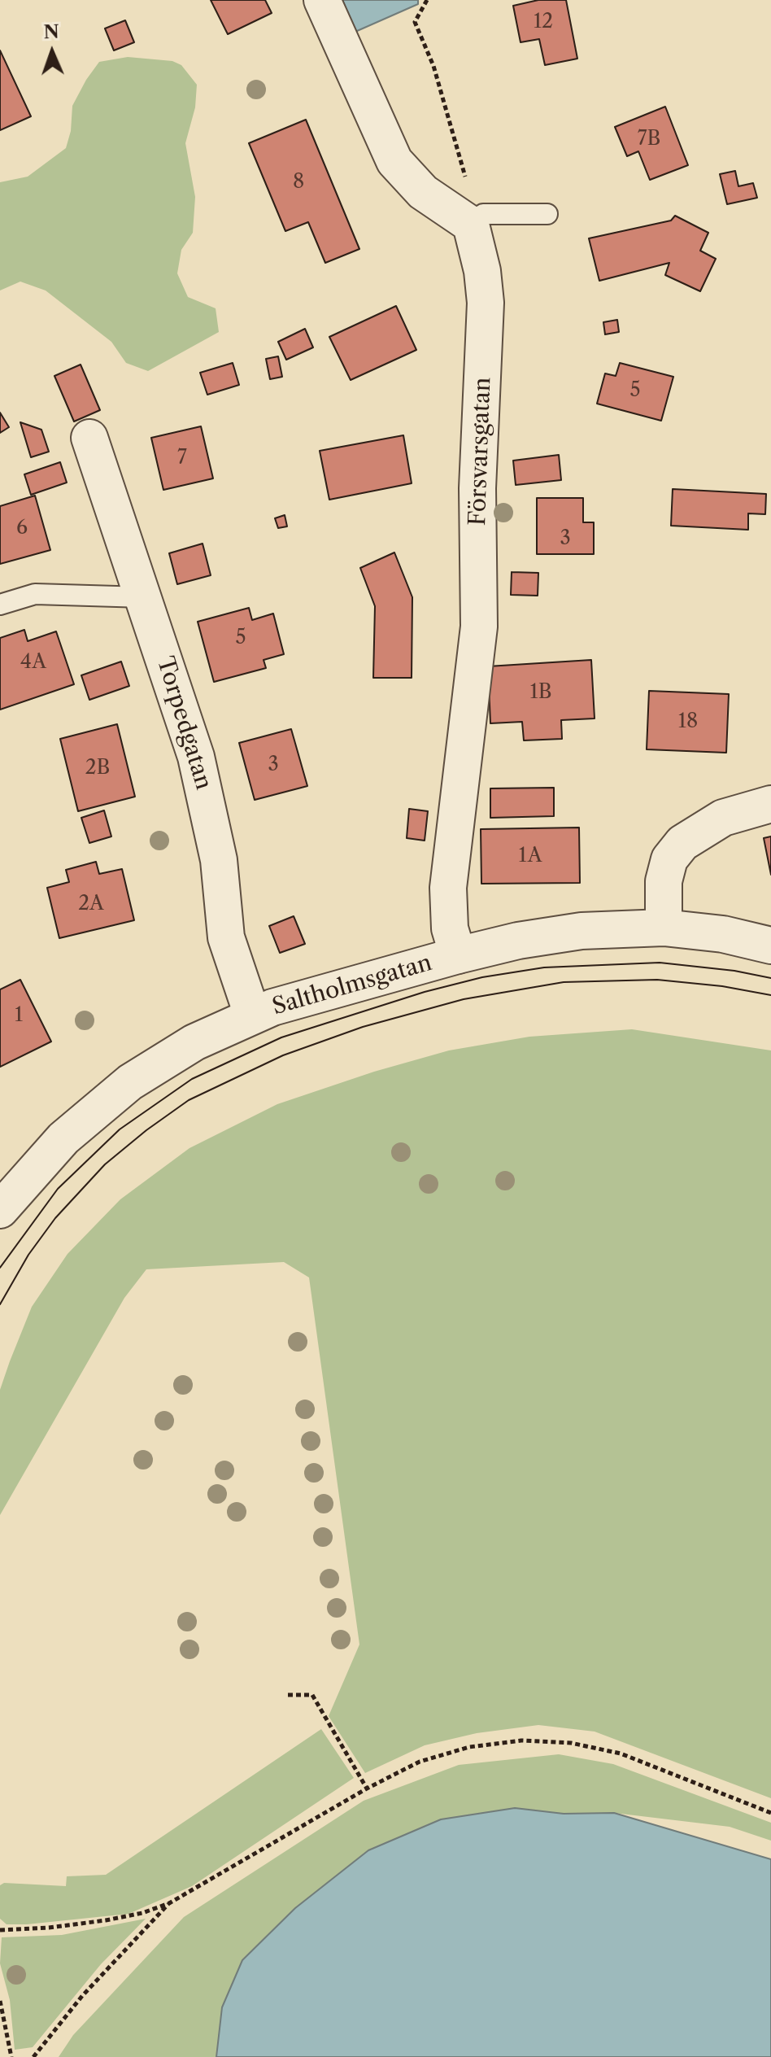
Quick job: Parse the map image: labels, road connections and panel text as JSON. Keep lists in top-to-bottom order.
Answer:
{
  "streets": {
    "street": ["Försvarsgatan", "Torpedgatan", "Saltholmsgatan"]
  },
  "crossings": [
    ["Försvarsgatan", "Saltholmsgatan"],
    ["Torpedgatan", "Saltholmsgatan"]
  ],
  "house_numbers": [
    "12",
    "7B",
    "8",
    "5",
    "7",
    "6",
    "3",
    "5",
    "4A",
    "1B",
    "18",
    "3",
    "2B",
    "1A",
    "2A",
    "1"
  ],
  "north": "top"
}
